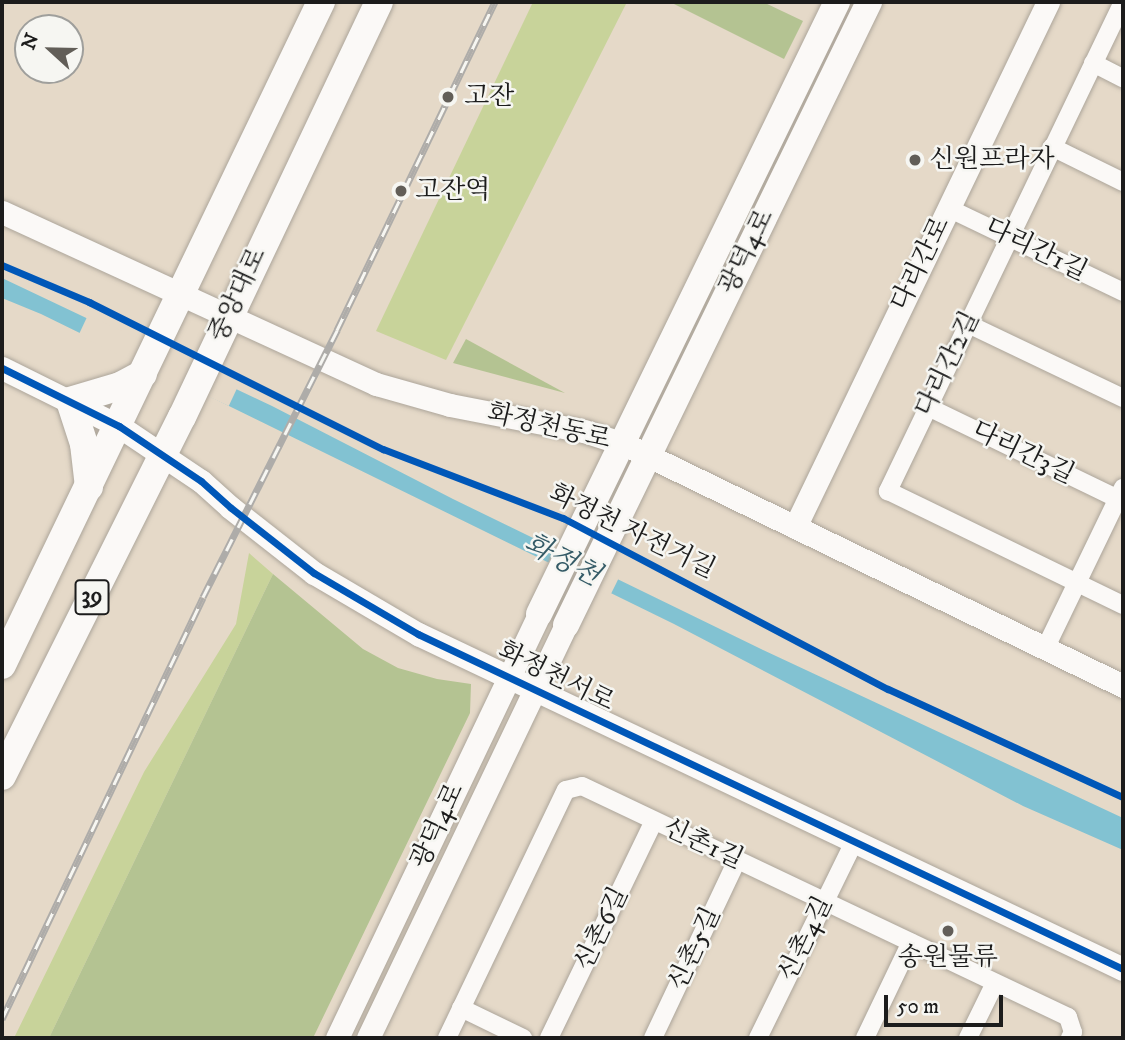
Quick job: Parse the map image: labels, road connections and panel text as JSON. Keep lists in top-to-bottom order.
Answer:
{
  "streets": {
    "main road": ["광덕4로", "중앙대로", "39"],
    "street": [
      "다리간1길",
      "다리간로",
      "다리간2길",
      "화정천동로",
      "다리간3길",
      "화정천서로",
      "신촌1길",
      "신촌6길",
      "신촌4길",
      "신촌5길"
    ],
    "cycle path": ["화정천 자전거길"]
  },
  "crossings": [
    ["다리간1길", "다리간로"],
    ["다리간1길", "다리간2길"],
    ["광덕4로", "화정천동로"],
    ["광덕4로", "화정천서로"],
    ["다리간로", "화정천동로"],
    ["중앙대로", "화정천동로"],
    ["중앙대로", "화정천서로"],
    ["다리간2길", "다리간3길"],
    ["화정천동로", "다리간3길"],
    ["화정천서로", "신촌4길"],
    ["신촌1길", "신촌6길"],
    ["신촌1길", "신촌4길"],
    ["신촌1길", "신촌5길"]
  ],
  "water": ["화정천"],
  "places": [
    "고잔",
    "신원프라자",
    "고잔역",
    "송원물류"
  ],
  "scale_bar": "50 m",
  "north": "left"
}
